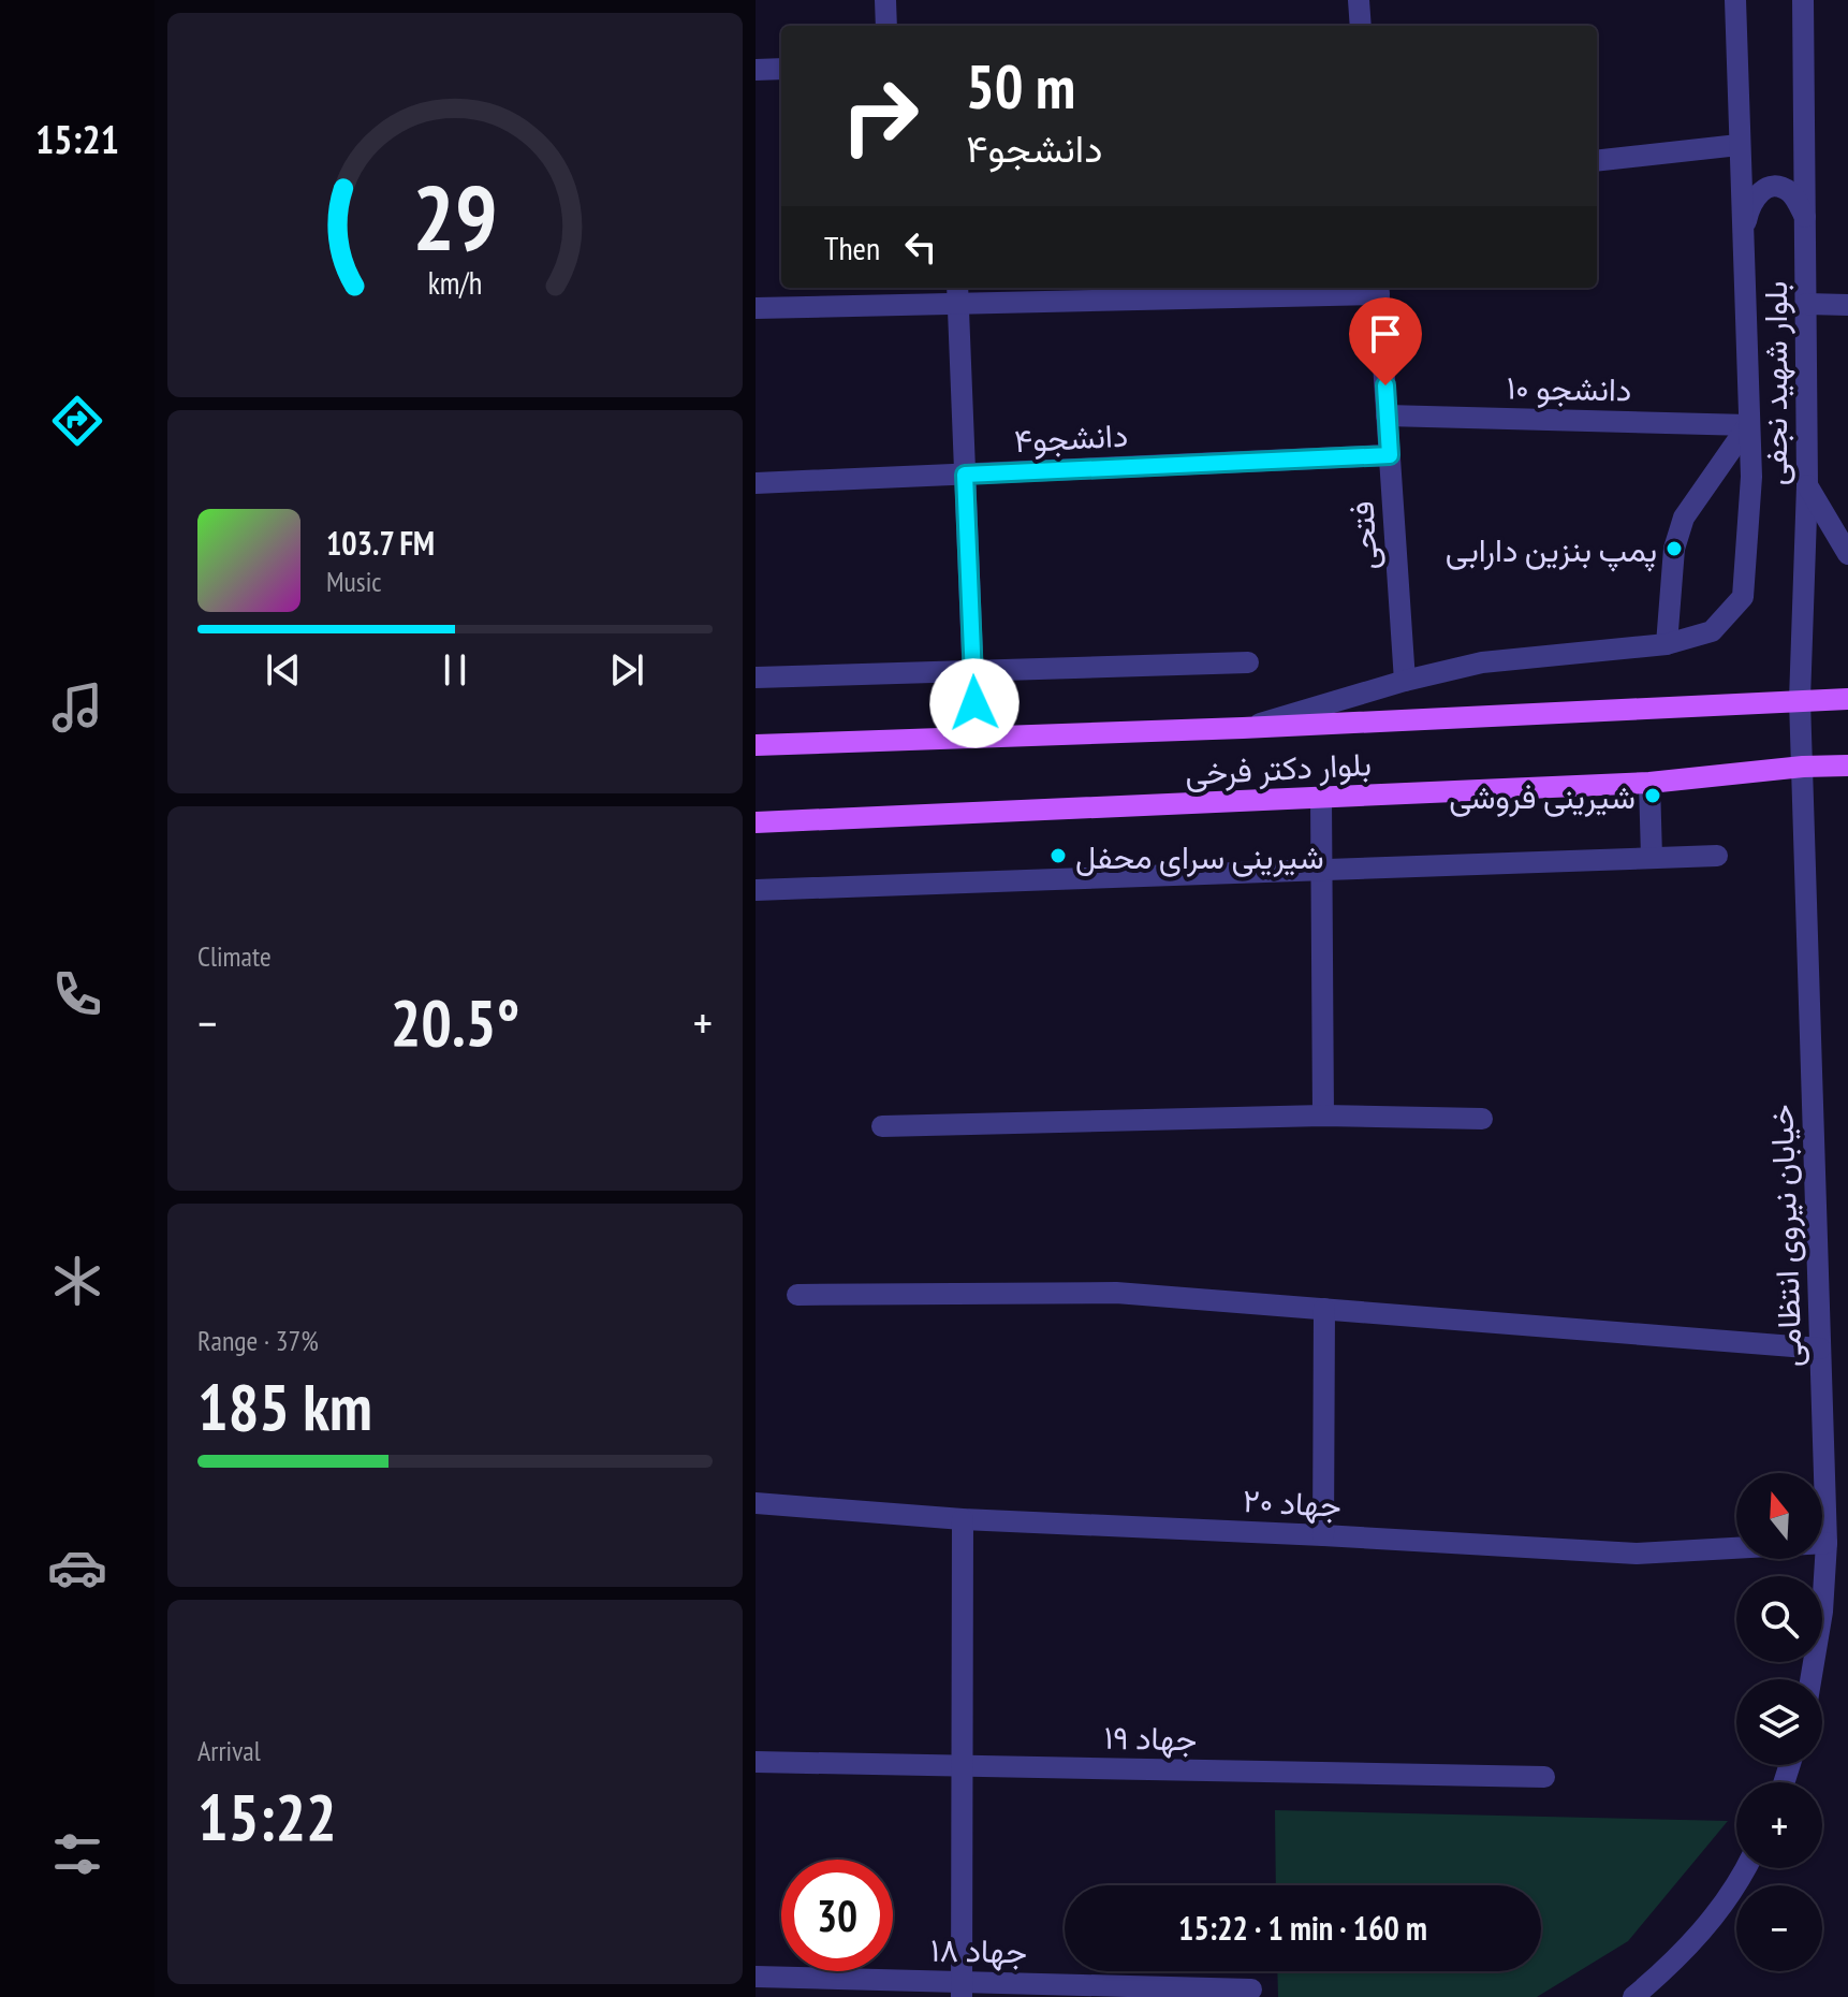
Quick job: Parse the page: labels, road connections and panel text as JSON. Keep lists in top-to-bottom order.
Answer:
{
  "streets": {
    "main road": ["بلوار دکتر فرخی"],
    "street": [
      "بلوار شهید نجفی",
      "دانشجو ۱۰",
      "دانشجو۴",
      "فتحی",
      "خیابان نیروی انتظامی",
      "جهاد ۲۰",
      "جهاد ۱۹",
      "جهاد ۱۸"
    ]
  },
  "crossings": [
    ["بلوار شهید نجفی", "دانشجو ۱۰"],
    ["بلوار شهید نجفی", "فتحی"],
    ["بلوار شهید نجفی", "بلوار دکتر فرخی"],
    ["بلوار شهید نجفی", "خیابان نیروی انتظامی"],
    ["دانشجو ۱۰", "فتحی"],
    ["دانشجو۴", "فتحی"],
    ["بلوار دکتر فرخی", "خیابان نیروی انتظامی"],
    ["خیابان نیروی انتظامی", "جهاد ۲۰"]
  ],
  "places": ["پمپ بنزین دارابى", "شیرینی فروشی", "شیرینی سرای محفل"],
  "north": "top",
  "page": {
    "tabs": "15:21",
    "turn": ["50 m", "دانشجو۴"],
    "then": "Then",
    "song": ["103.7 FM", "Music"],
    "tile": [
      "Climate",
      ["Range · 37%", "185 km"],
      ["Arrival", "15:22"]
    ],
    "heat": ["−", "20.5°", "+"],
    "map_buttons": ["+", "−"],
    "limit": "30",
    "trip": "15:22 · 1 min · 160 m",
    "gauge": ["29", "km/h"]
  }
}
